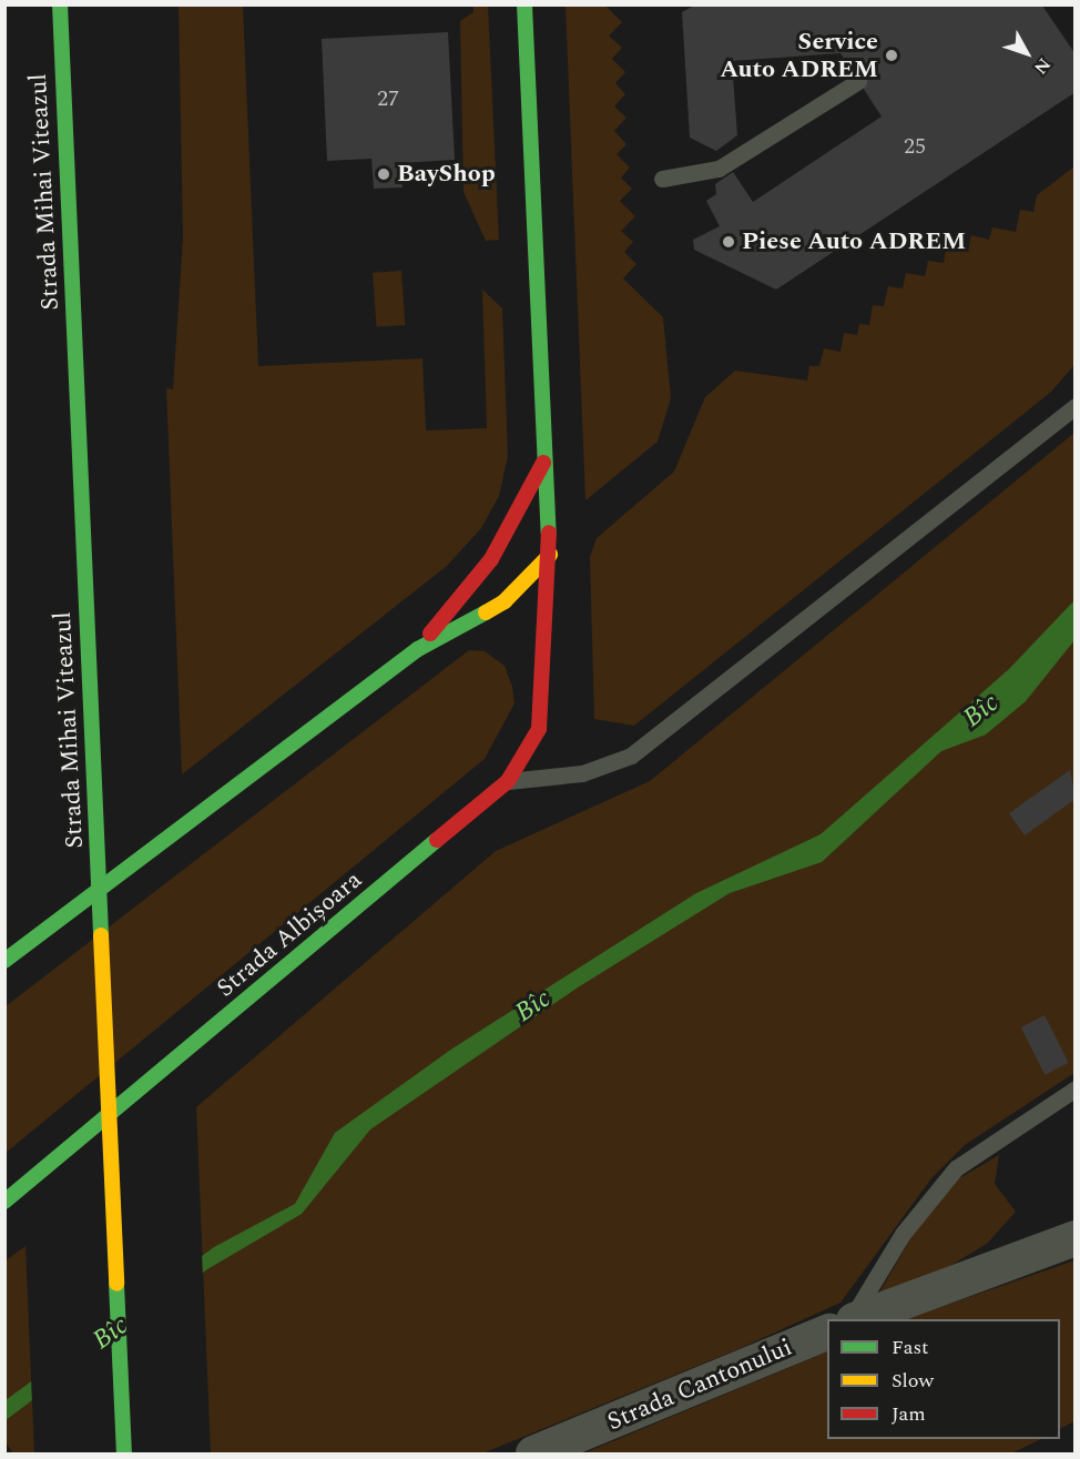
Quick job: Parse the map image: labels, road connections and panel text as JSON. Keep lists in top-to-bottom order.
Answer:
{
  "streets": {
    "main road": ["Strada Mihai Viteazul", "Strada Albișoara"],
    "street": ["Strada Cantonului"]
  },
  "water": ["Bîc"],
  "places": ["Service Auto ADREM", "BayShop", "Piese Auto ADREM"],
  "house_numbers": ["27", "25"],
  "legend": ["Fast", "Slow", "Jam"],
  "north": "bottom right"
}
